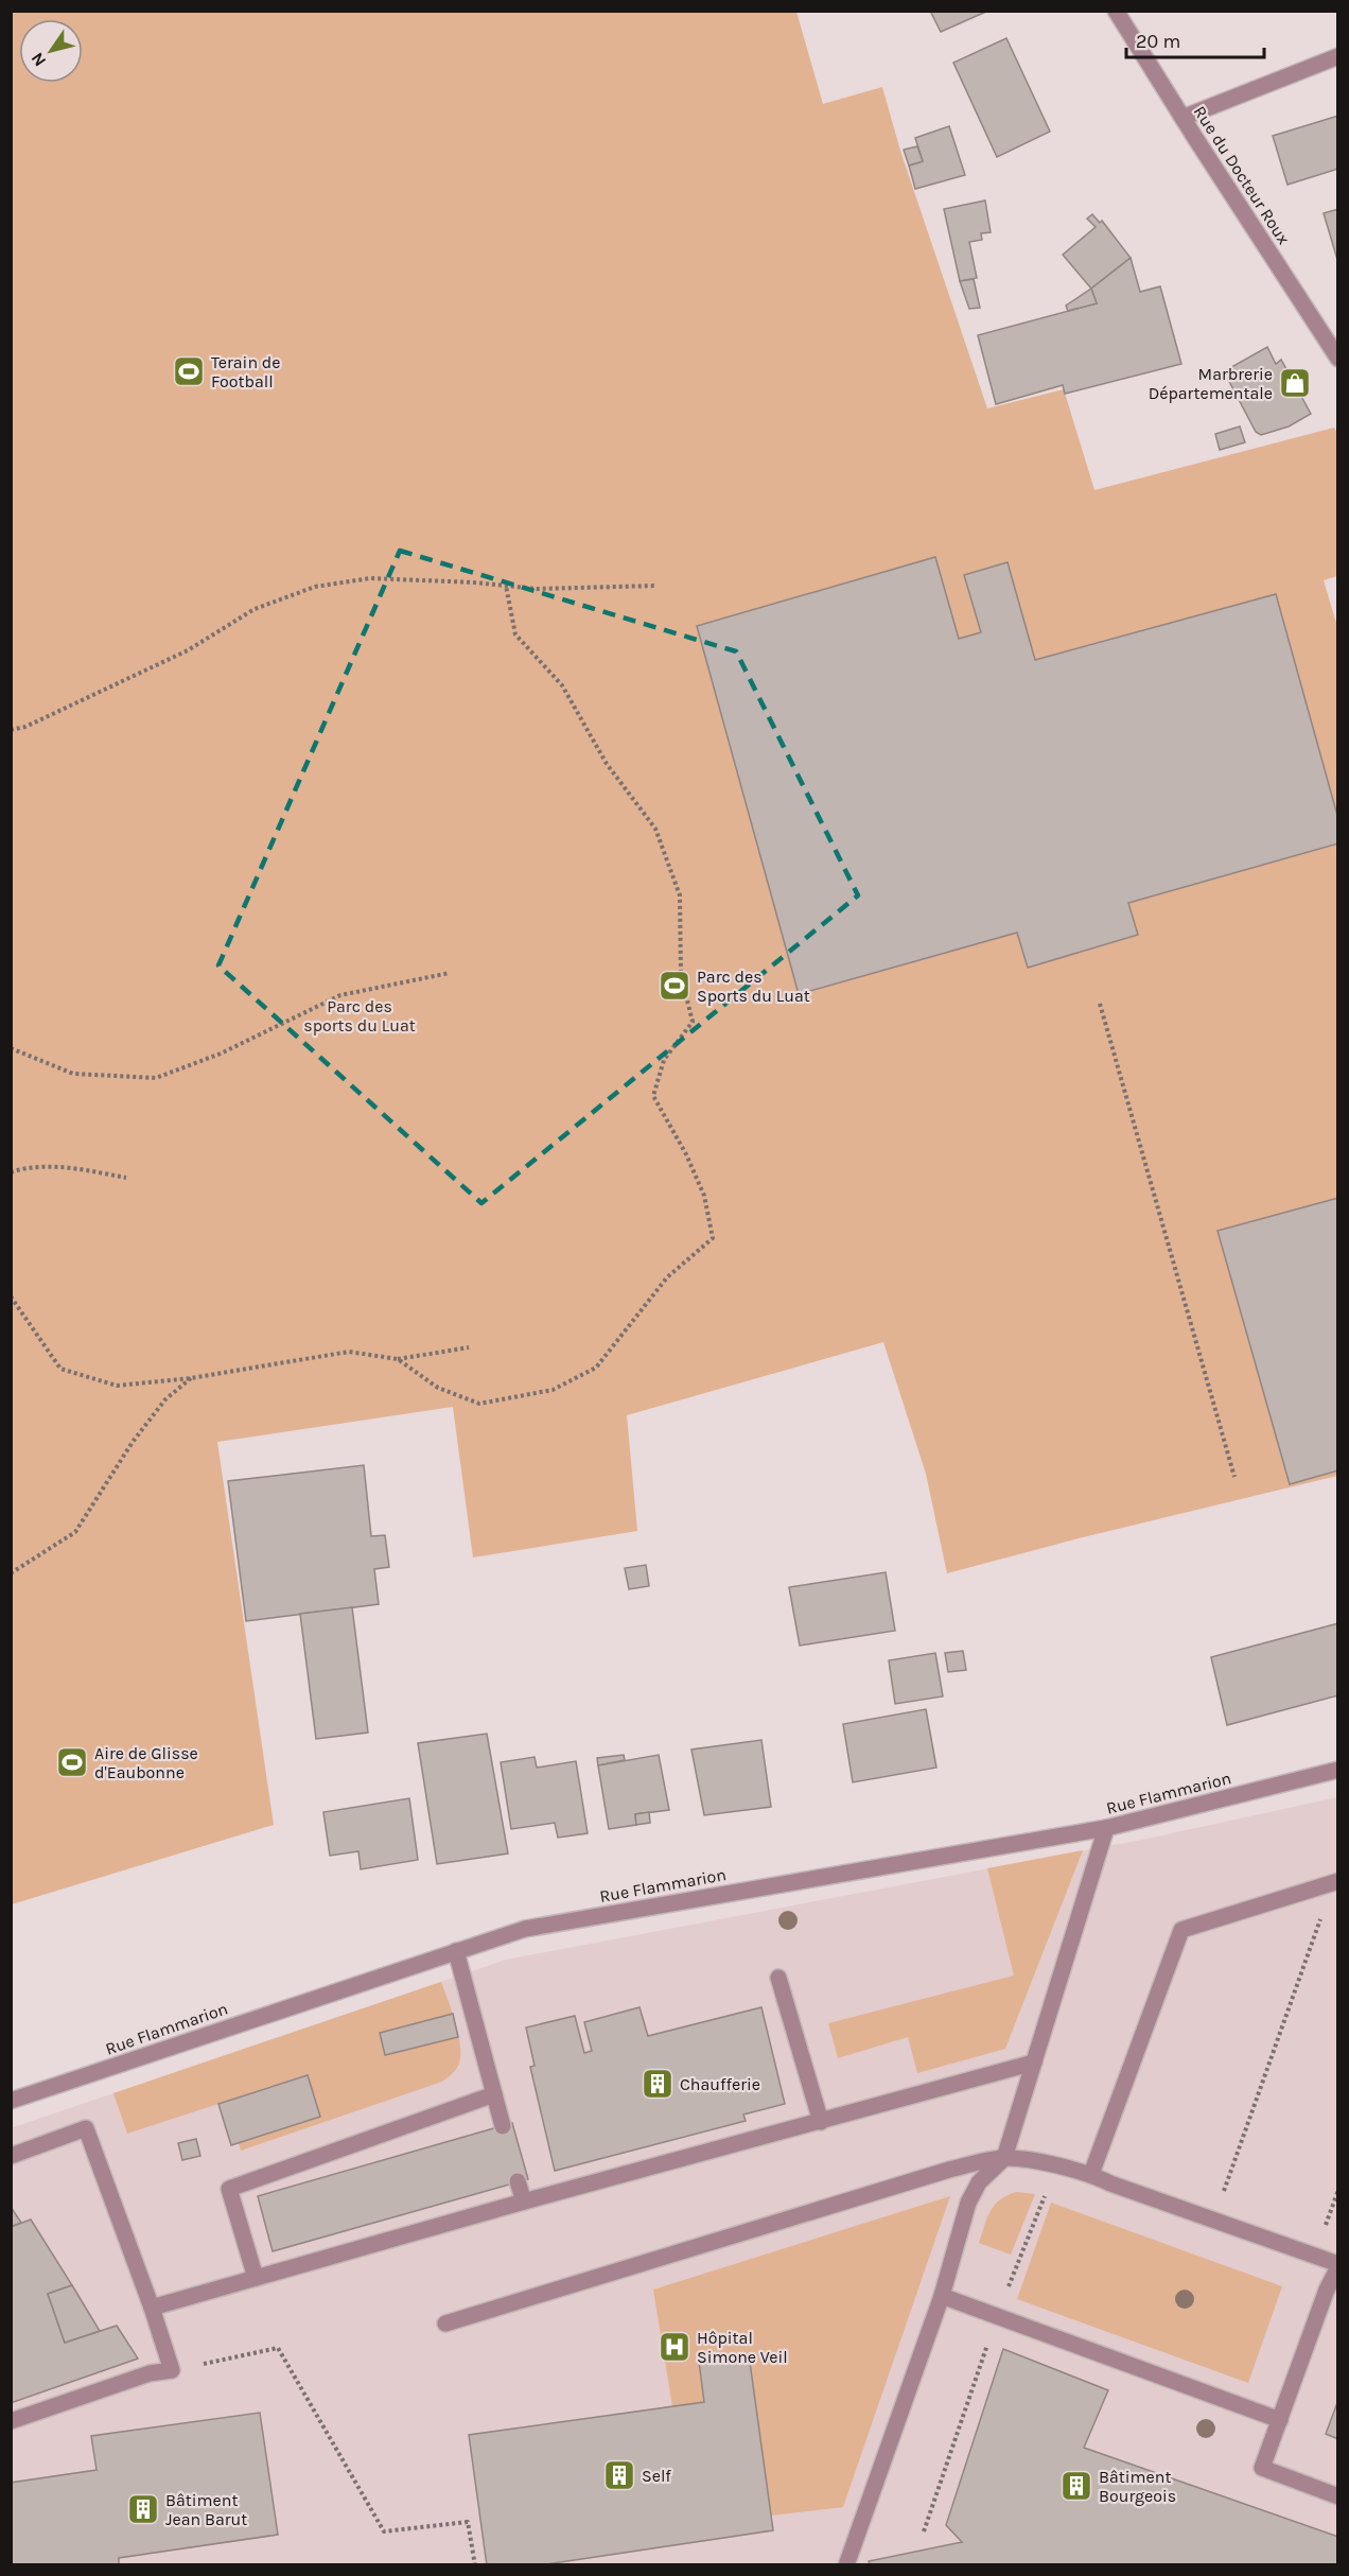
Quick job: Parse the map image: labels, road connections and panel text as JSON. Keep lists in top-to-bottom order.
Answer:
{
  "streets": {
    "street": ["Rue du Docteur Roux", "Rue Flammarion"]
  },
  "parks": ["Parc des sports du Luat"],
  "places": {
    "sports": ["Terain de Football", "Parc des Sports du Luat", "Aire de Glisse d'Eaubonne"],
    "shop": ["Marbrerie Départementale"],
    "building": [
      "Chaufferie",
      "Self",
      "Bâtiment Bourgeois",
      "Bâtiment Jean Barut"
    ],
    "hospital": ["Hôpital Simone Veil"]
  },
  "scale_bar": "20 m",
  "north": "bottom left"
}
